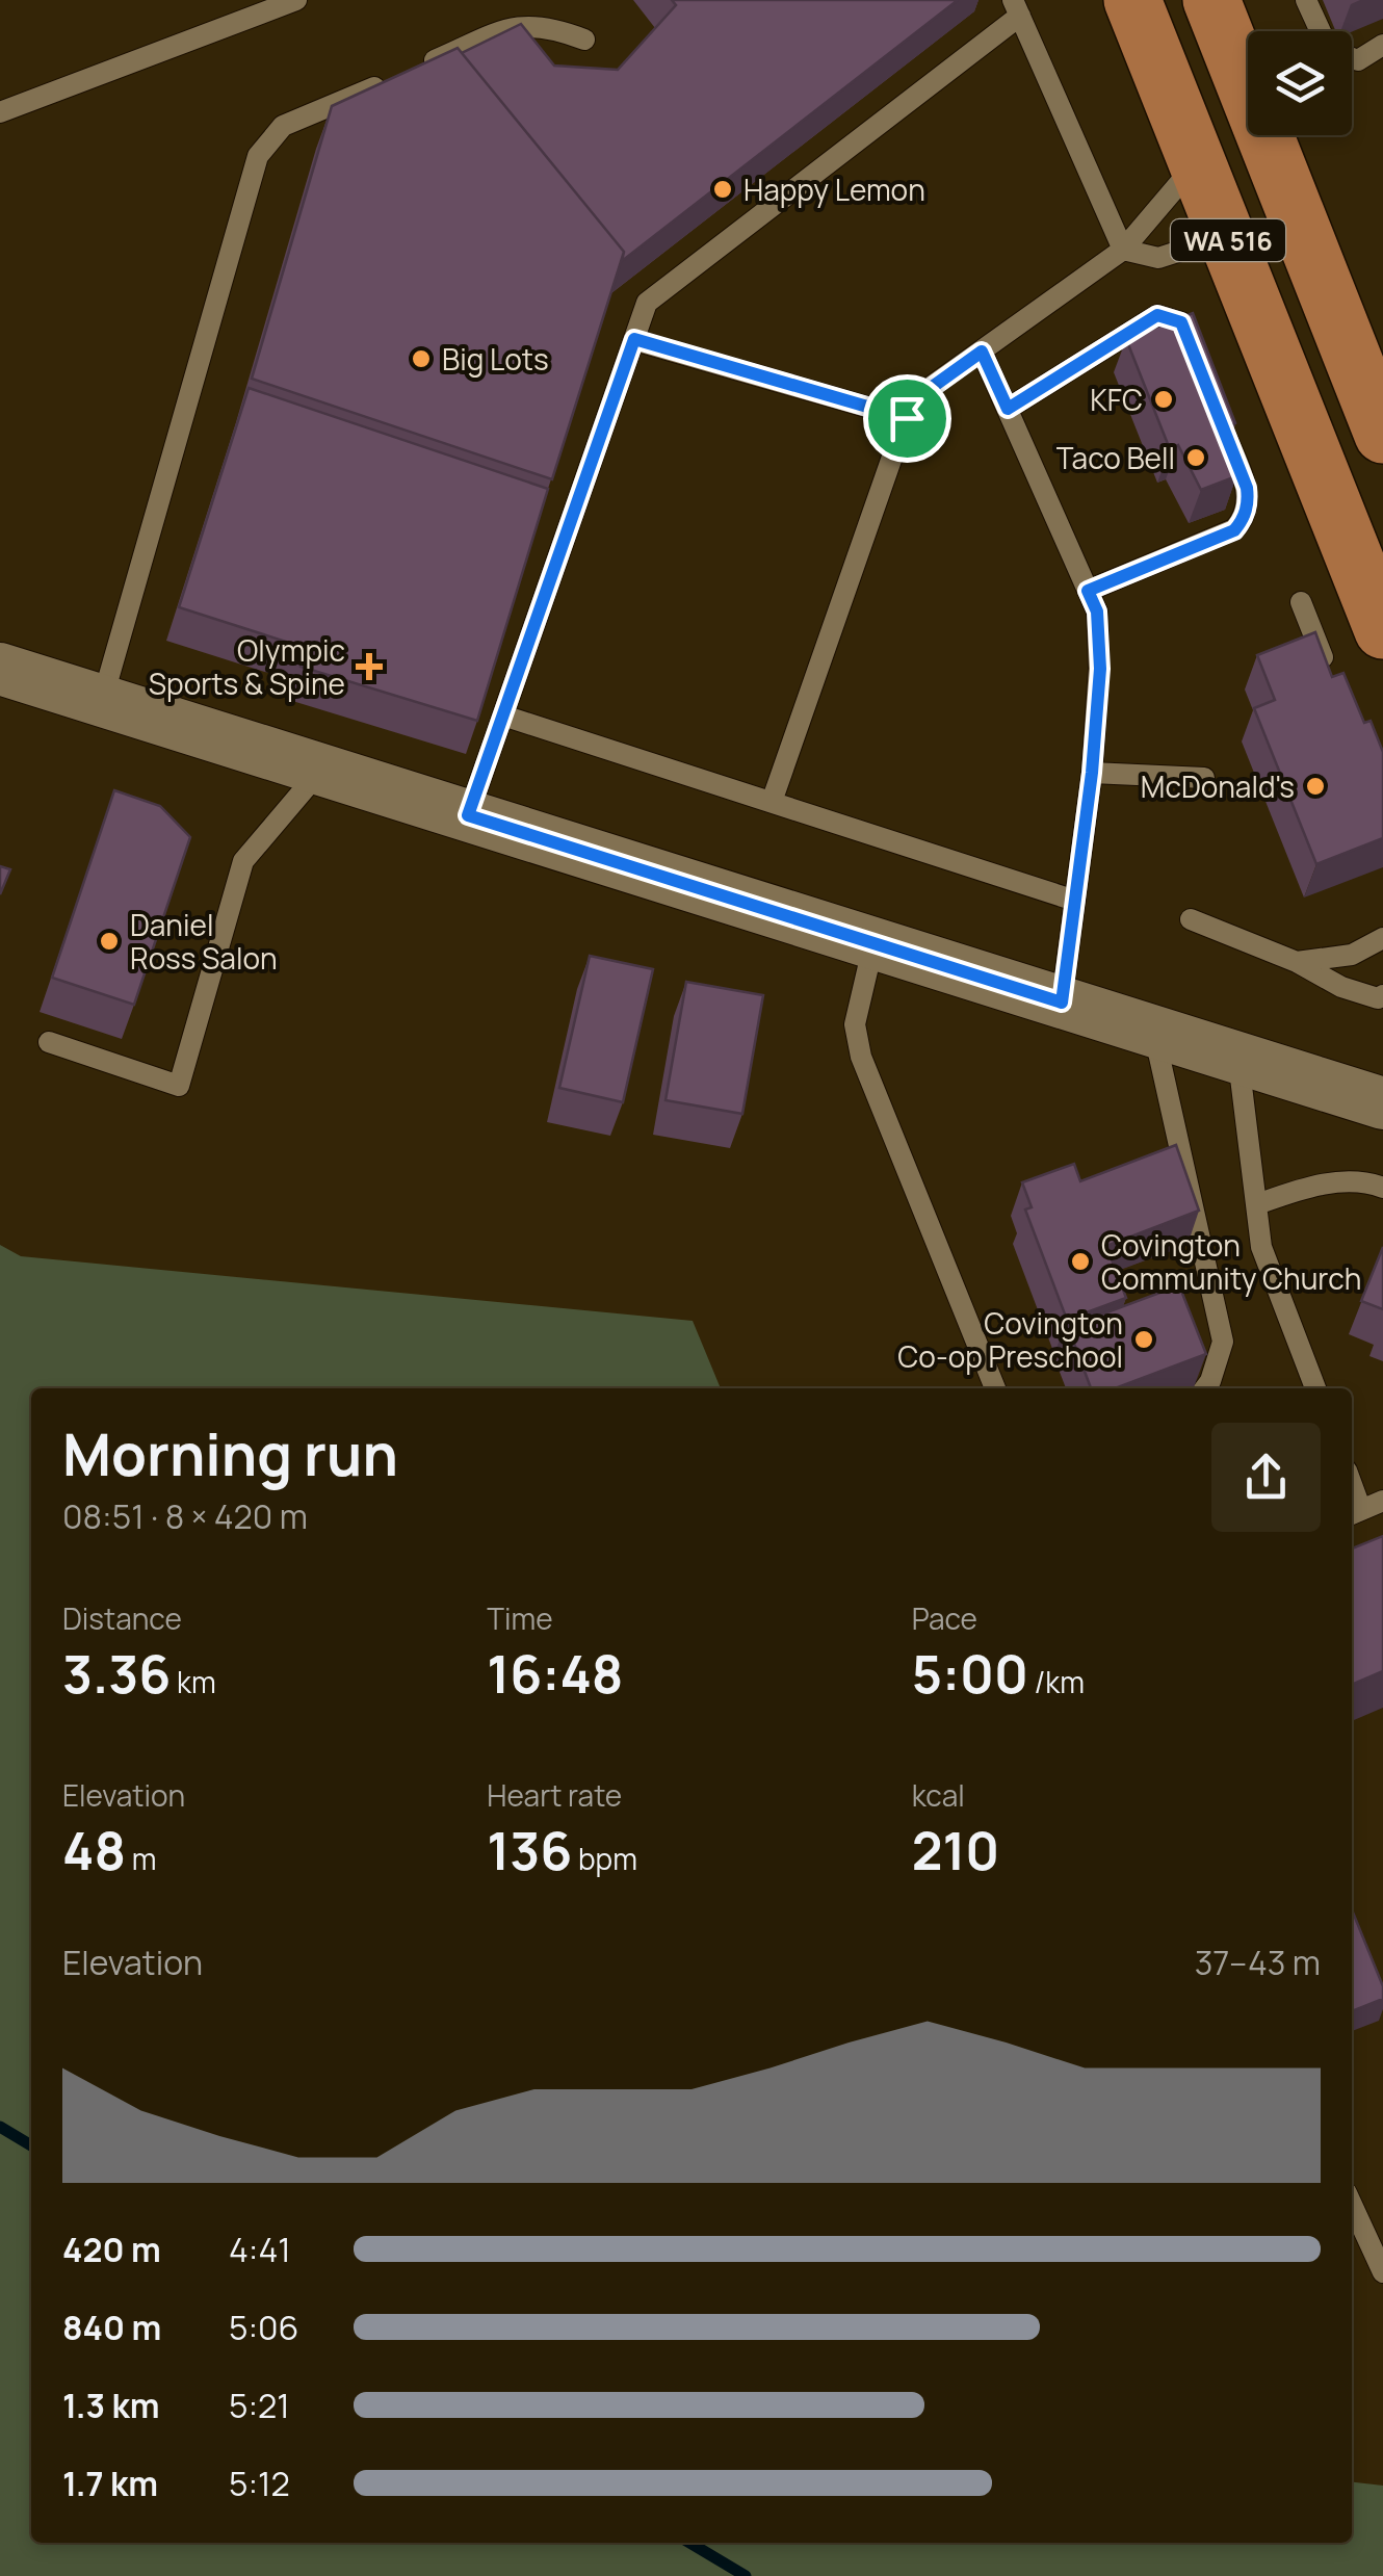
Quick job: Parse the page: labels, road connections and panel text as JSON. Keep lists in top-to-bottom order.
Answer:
{
  "streets": {
    "main road": ["WA 516"]
  },
  "places": {
    "other": [
      "Happy Lemon",
      "Big Lots",
      "KFC",
      "Taco Bell",
      "McDonald's",
      "Daniel Ross Salon",
      "Covington Community Church",
      "Covington Co-op Preschool"
    ],
    "health": ["Olympic Sports & Spine"]
  },
  "page": {
    "heading": ["Morning run", "08:51 · 8 × 420 m"],
    "stats": [
      ["Distance", "3.36 km"],
      ["Time", "16:48"],
      ["Pace", "5:00 /km"],
      ["Elevation", "48 m"],
      ["Heart rate", "136 bpm"],
      ["kcal", "210"]
    ],
    "chart": ["Elevation", "37–43 m"],
    "list": [
      {
        "name": "420 m",
        "note": "4:41"
      },
      {
        "name": "840 m",
        "note": "5:06"
      },
      {
        "name": "1.3 km",
        "note": "5:21"
      },
      {
        "name": "1.7 km",
        "note": "5:12"
      }
    ]
  }
}
